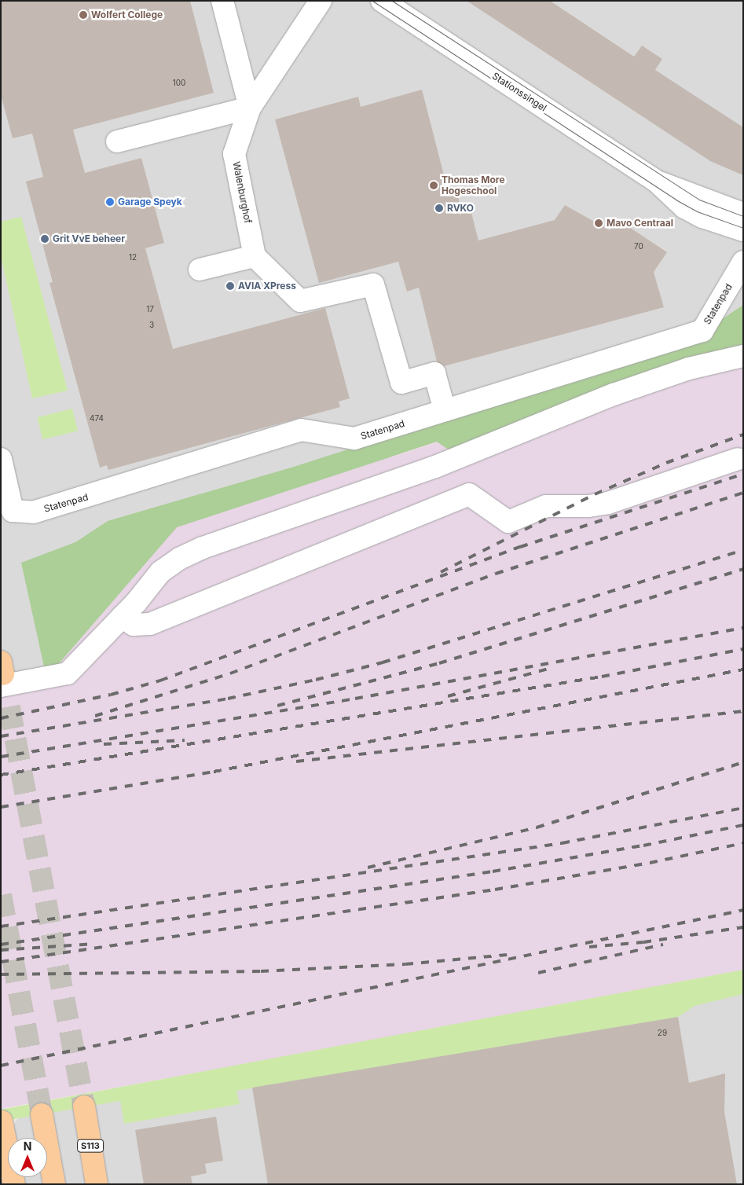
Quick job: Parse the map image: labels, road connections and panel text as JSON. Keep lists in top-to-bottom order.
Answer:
{
  "streets": {
    "main road": ["S113"],
    "street": ["Stationssingel", "Walenburghof", "Statenpad"]
  },
  "places": [
    "Wolfert College",
    "Thomas More Hogeschool",
    "Garage Speyk",
    "RVKO",
    "Mavo Centraal",
    "Grit VvE beheer",
    "AVIA XPress"
  ],
  "house_numbers": [
    "100",
    "70",
    "12",
    "17",
    "3",
    "474",
    "29"
  ],
  "north": "top"
}
